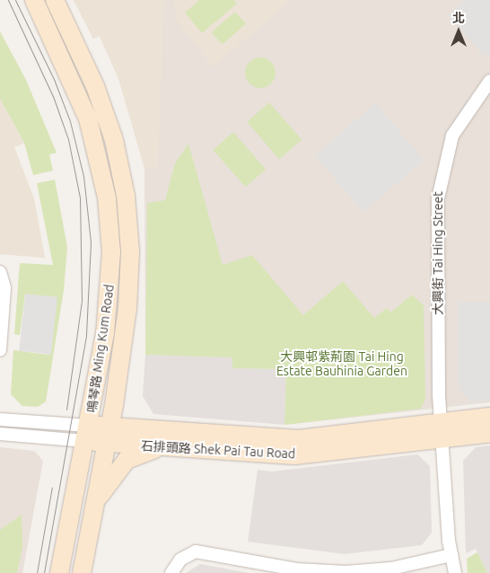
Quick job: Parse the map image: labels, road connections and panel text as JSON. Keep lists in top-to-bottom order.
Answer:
{
  "streets": {
    "main road": ["鳴琴路 Ming Kum Road", "石排頭路 Shek Pai Tau Road"],
    "street": ["大興街 Tai Hing Street"]
  },
  "crossings": [
    ["大興街 Tai Hing Street", "石排頭路 Shek Pai Tau Road"],
    ["鳴琴路 Ming Kum Road", "石排頭路 Shek Pai Tau Road"]
  ],
  "parks": ["大興邨紫荊園 Tai Hing Estate Bauhinia Garden"],
  "north": "top"
}
